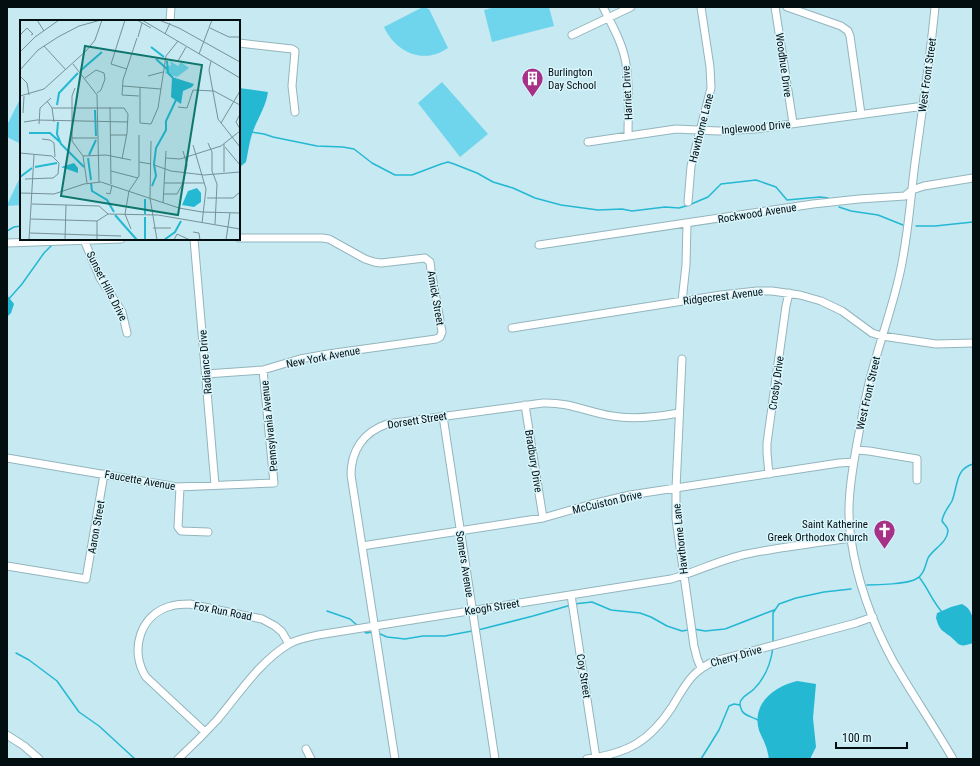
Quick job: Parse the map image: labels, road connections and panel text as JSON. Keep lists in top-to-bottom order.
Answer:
{
  "streets": {
    "street": [
      "Woodhue Drive",
      "West Front Street",
      "Harriet Drive",
      "Inglewood Drive",
      "Hawthorne Lane",
      "Rockwood Avenue",
      "Sunset Hills Drive",
      "Ridgecrest Avenue",
      "Amick Street",
      "New York Avenue",
      "Radiance Drive",
      "Crosby Drive",
      "Dorsett Street",
      "Pennsylvania Avenue",
      "Bradbury Drive",
      "Faucette Avenue",
      "McCuiston Drive",
      "Aaron Street",
      "Somers Avenue",
      "Keogh Street",
      "Fox Run Road",
      "Cherry Drive",
      "Coy Street"
    ]
  },
  "crossings": [
    ["Woodhue Drive", "Inglewood Drive"],
    ["West Front Street", "Inglewood Drive"],
    ["West Front Street", "Rockwood Avenue"],
    ["West Front Street", "Ridgecrest Avenue"],
    ["West Front Street", "McCuiston Drive"],
    ["West Front Street", "Keogh Street"],
    ["West Front Street", "Cherry Drive"],
    ["Harriet Drive", "Inglewood Drive"],
    ["Inglewood Drive", "Hawthorne Lane"],
    ["Hawthorne Lane", "Dorsett Street"],
    ["Hawthorne Lane", "McCuiston Drive"],
    ["Hawthorne Lane", "Keogh Street"],
    ["Hawthorne Lane", "Cherry Drive"],
    ["Ridgecrest Avenue", "Crosby Drive"],
    ["Amick Street", "New York Avenue"],
    ["New York Avenue", "Radiance Drive"],
    ["New York Avenue", "Pennsylvania Avenue"],
    ["Radiance Drive", "Faucette Avenue"],
    ["Crosby Drive", "McCuiston Drive"],
    ["Dorsett Street", "Bradbury Drive"],
    ["Dorsett Street", "McCuiston Drive"],
    ["Dorsett Street", "Somers Avenue"],
    ["Dorsett Street", "Keogh Street"],
    ["Pennsylvania Avenue", "Faucette Avenue"],
    ["Bradbury Drive", "McCuiston Drive"],
    ["Faucette Avenue", "Aaron Street"],
    ["McCuiston Drive", "Somers Avenue"],
    ["Somers Avenue", "Keogh Street"],
    ["Keogh Street", "Fox Run Road"],
    ["Keogh Street", "Coy Street"],
    ["Cherry Drive", "Coy Street"]
  ],
  "places": {
    "building": ["Burlington Day School"],
    "church": ["Saint Katherine Greek Orthodox Church"]
  },
  "scale_bar": "100 m"
}
